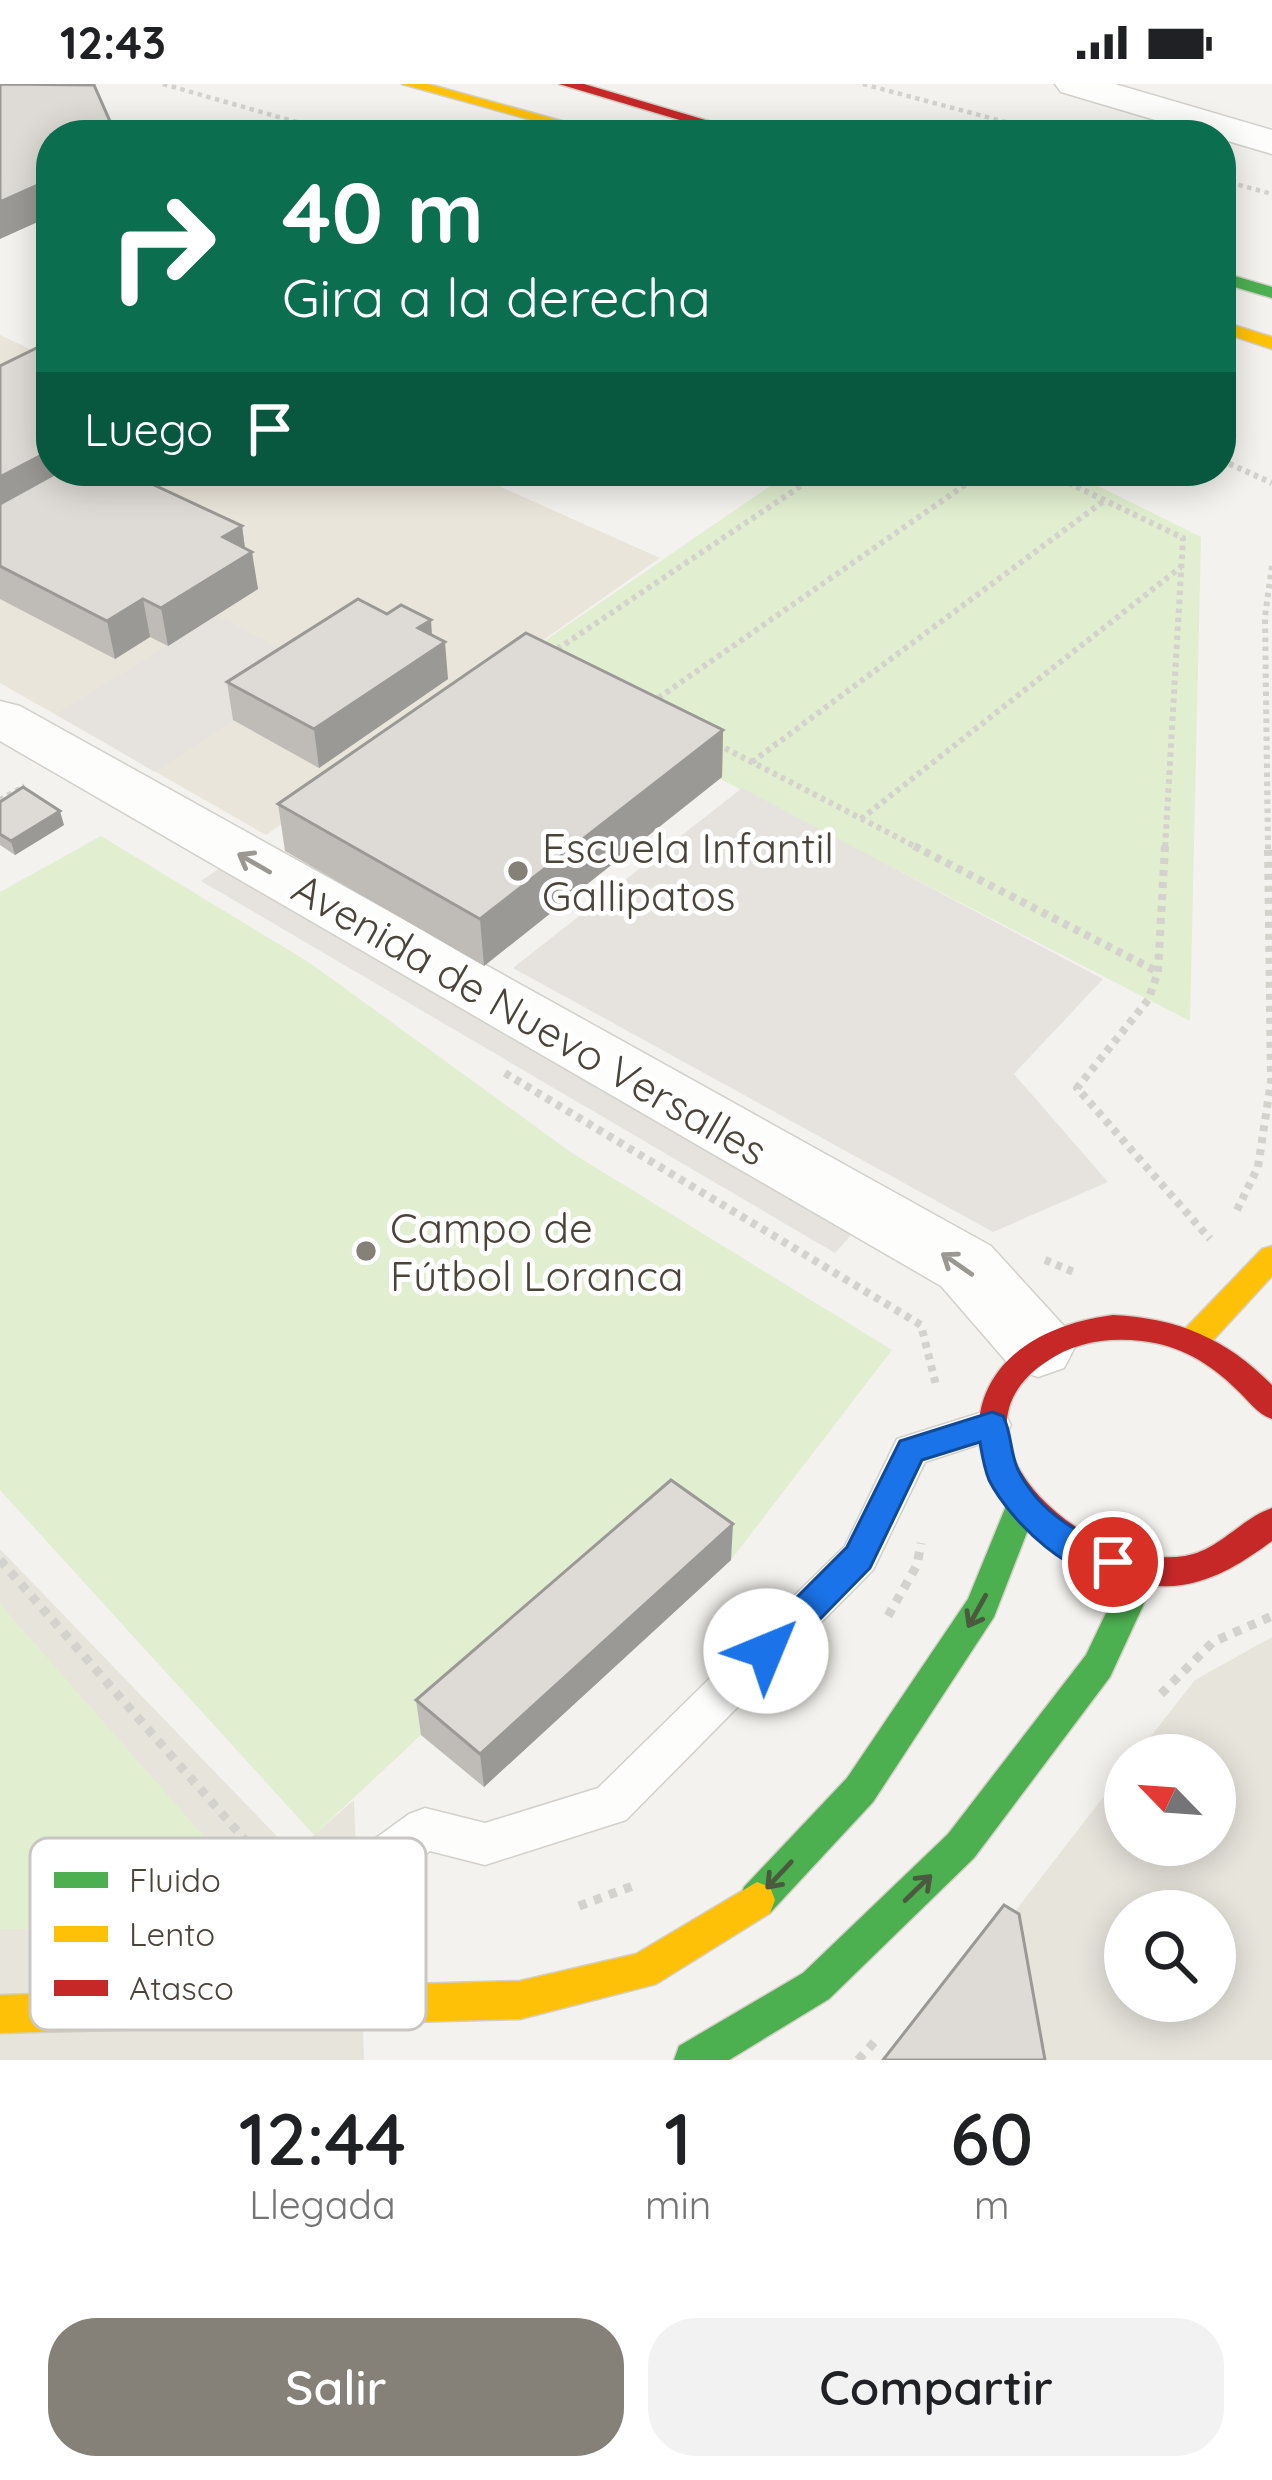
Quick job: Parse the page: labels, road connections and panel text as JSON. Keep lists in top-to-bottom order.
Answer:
{
  "streets": {
    "street": ["Avenida de Nuevo Versalles"]
  },
  "one_way": ["Avenida de Nuevo Versalles"],
  "places": ["Escuela Infantil Gallipatos", "Campo de Fútbol Loranca"],
  "legend": ["Fluido", "Lento", "Atasco"],
  "north": "top left",
  "page": {
    "status": "12:43",
    "turn": ["40 m", "Gira a la derecha"],
    "then": "Luego",
    "eta": [
      "12:44",
      "Llegada",
      "1",
      "min",
      "60",
      "m"
    ],
    "buttons": ["Salir", "Compartir"]
  }
}
